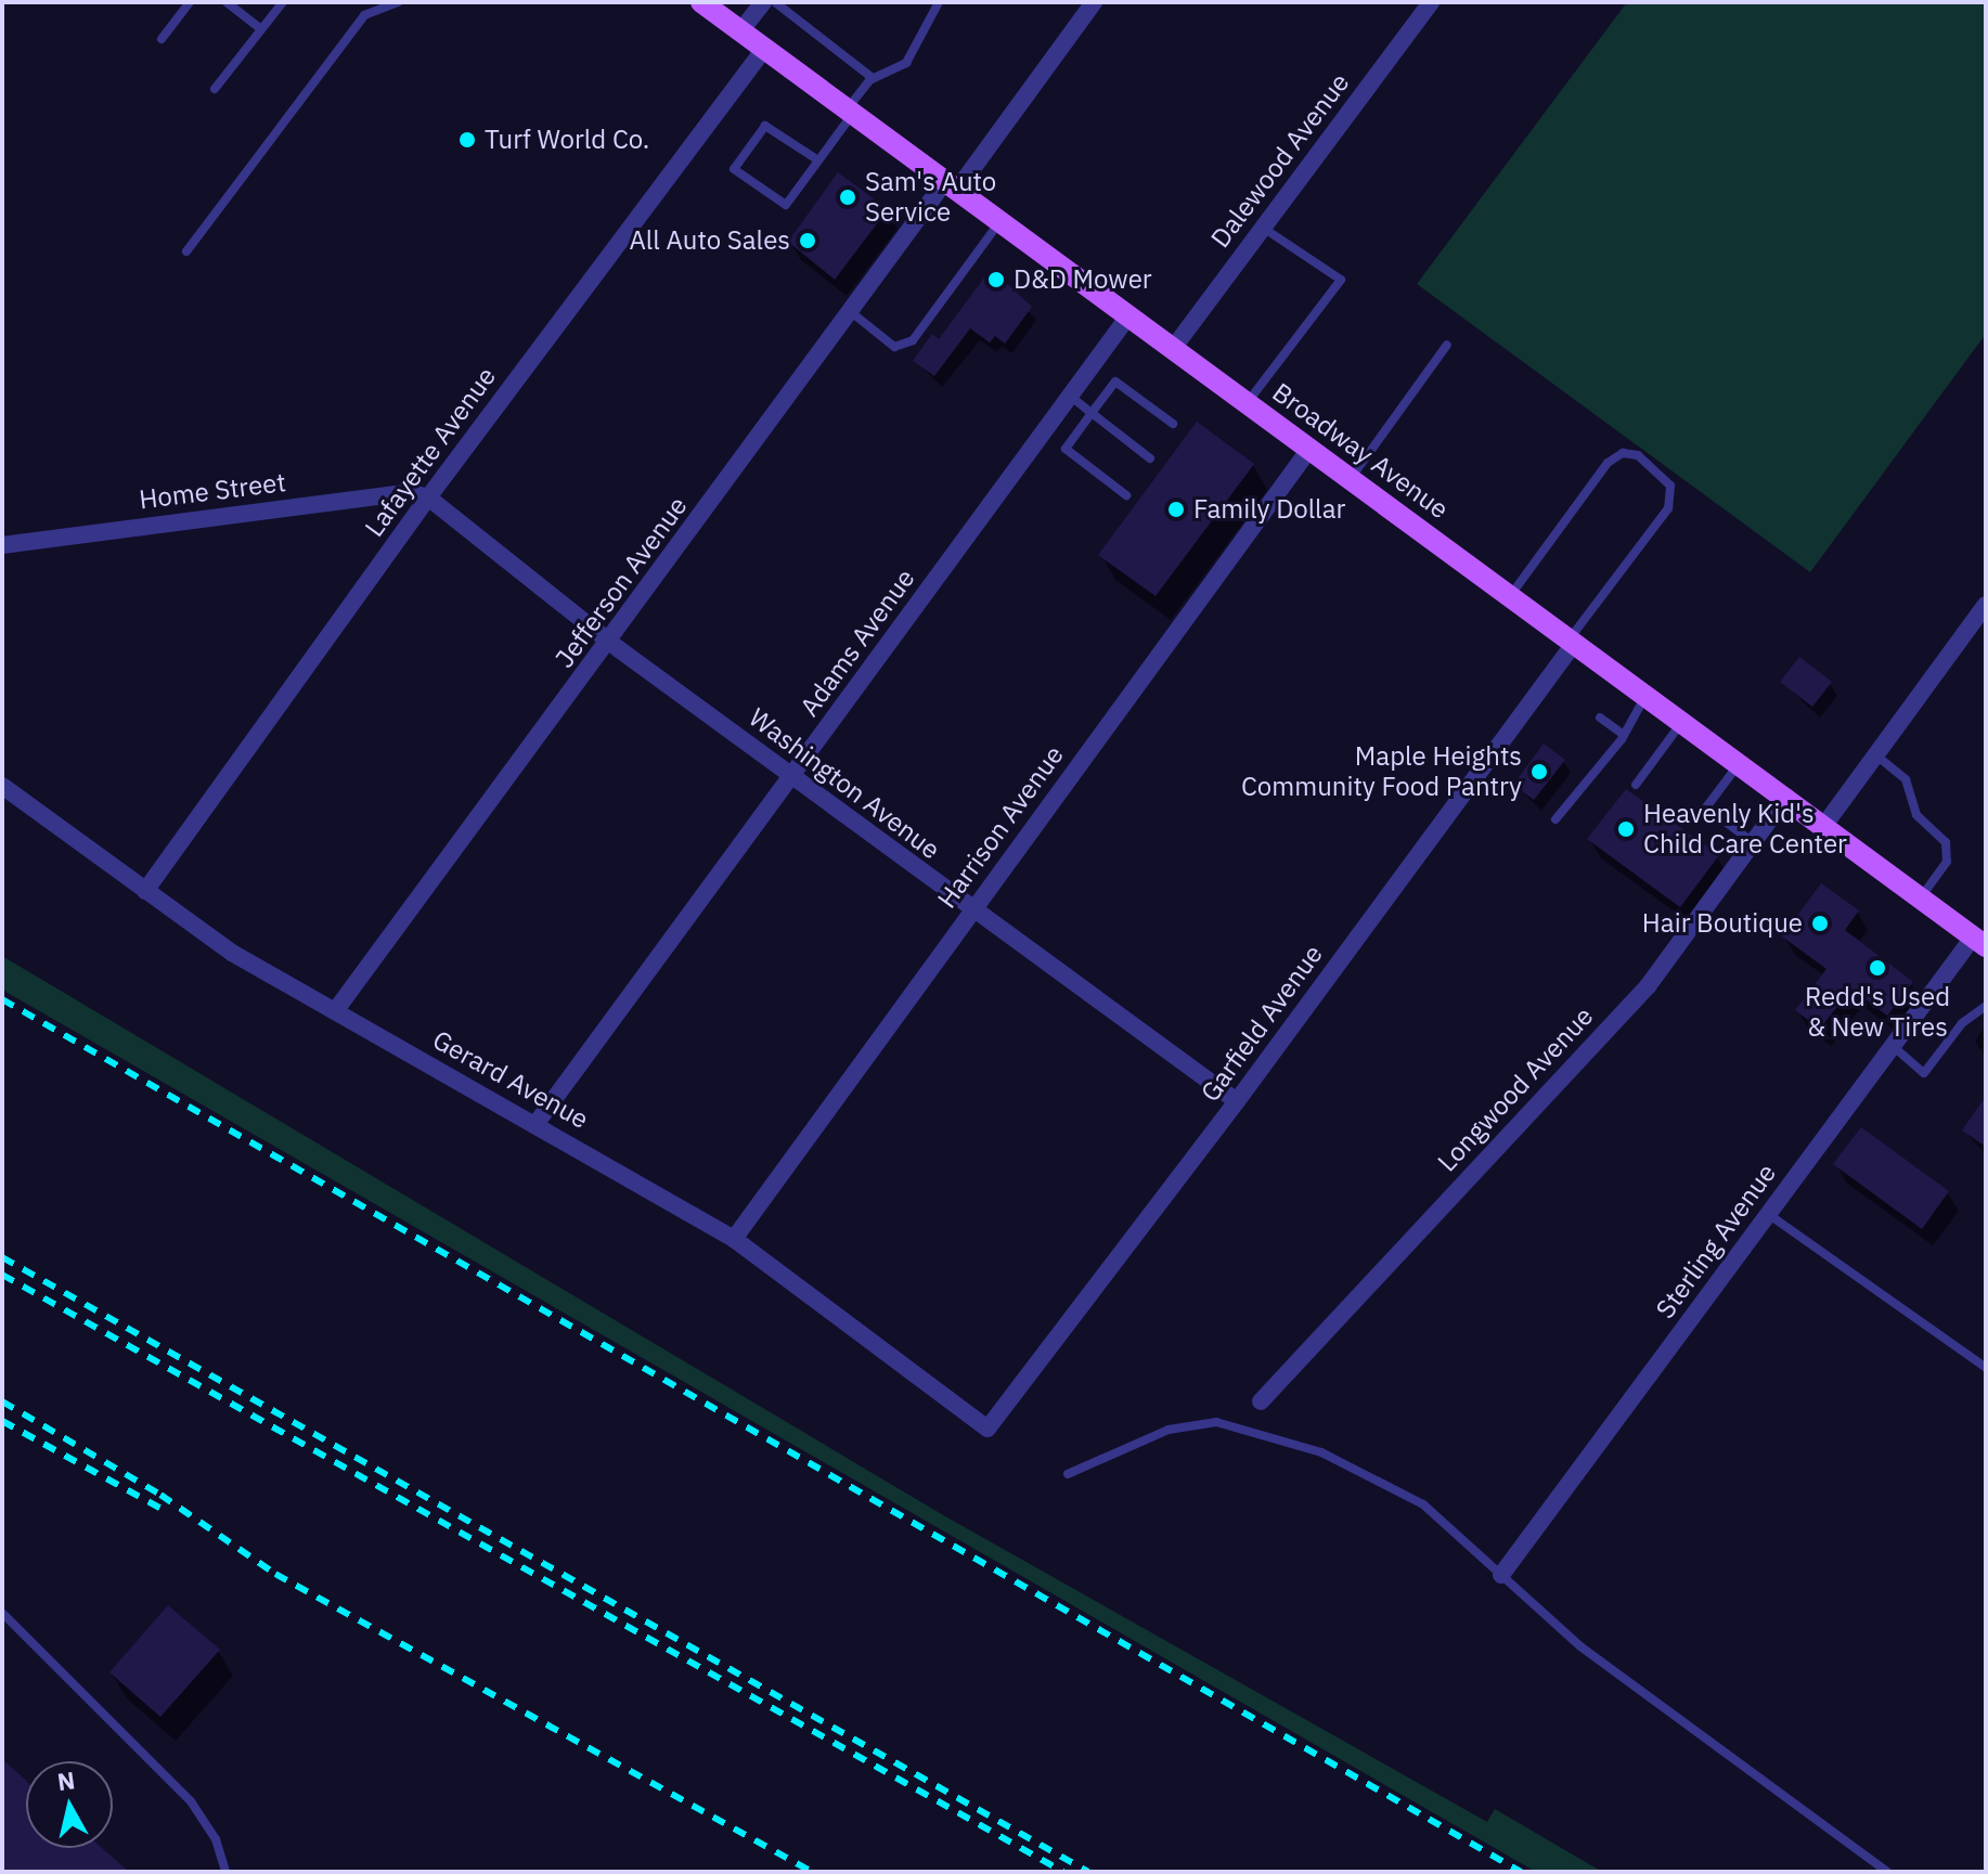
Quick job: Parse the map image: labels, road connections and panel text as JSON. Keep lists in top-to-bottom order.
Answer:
{
  "streets": {
    "main road": ["Broadway Avenue"],
    "street": [
      "Dalewood Avenue",
      "Lafayette Avenue",
      "Home Street",
      "Jefferson Avenue",
      "Adams Avenue",
      "Washington Avenue",
      "Harrison Avenue",
      "Garfield Avenue",
      "Gerard Avenue",
      "Longwood Avenue",
      "Sterling Avenue"
    ]
  },
  "crossings": [
    ["Dalewood Avenue", "Broadway Avenue"],
    ["Broadway Avenue", "Lafayette Avenue"],
    ["Broadway Avenue", "Jefferson Avenue"],
    ["Broadway Avenue", "Adams Avenue"],
    ["Broadway Avenue", "Harrison Avenue"],
    ["Broadway Avenue", "Garfield Avenue"],
    ["Broadway Avenue", "Longwood Avenue"],
    ["Broadway Avenue", "Sterling Avenue"],
    ["Lafayette Avenue", "Home Street"],
    ["Lafayette Avenue", "Washington Avenue"],
    ["Lafayette Avenue", "Gerard Avenue"],
    ["Home Street", "Washington Avenue"],
    ["Jefferson Avenue", "Washington Avenue"],
    ["Jefferson Avenue", "Gerard Avenue"],
    ["Adams Avenue", "Washington Avenue"],
    ["Adams Avenue", "Gerard Avenue"],
    ["Washington Avenue", "Harrison Avenue"],
    ["Washington Avenue", "Garfield Avenue"],
    ["Harrison Avenue", "Gerard Avenue"],
    ["Garfield Avenue", "Gerard Avenue"]
  ],
  "places": [
    "Turf World Co.",
    "Sam's Auto Service",
    "All Auto Sales",
    "D&D Mower",
    "Family Dollar",
    "Maple Heights Community Food Pantry",
    "Heavenly Kid's Child Care Center",
    "Hair Boutique",
    "Redd's Used & New Tires"
  ],
  "north": "top"
}
